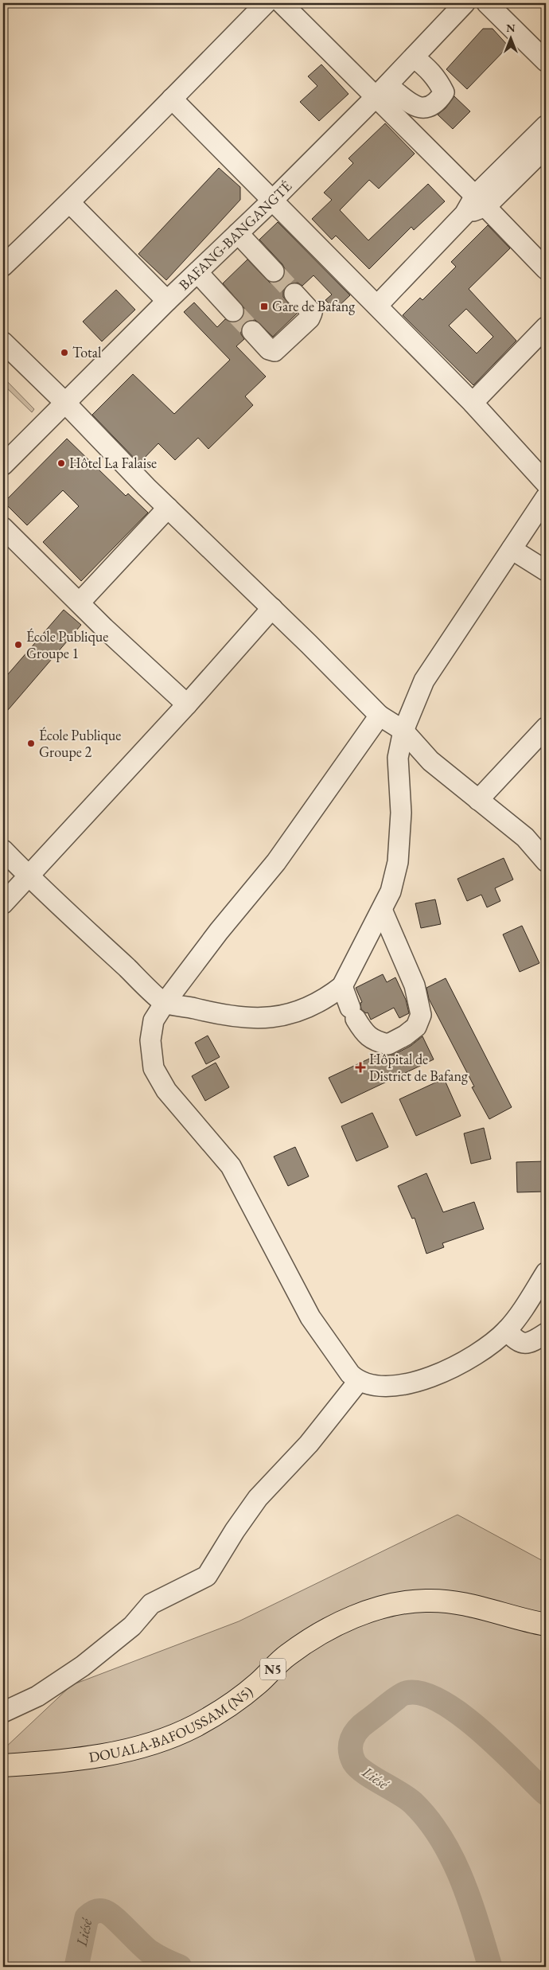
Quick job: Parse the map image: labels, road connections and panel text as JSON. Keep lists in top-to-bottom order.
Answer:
{
  "streets": {
    "highway": ["N5", "DOUALA-BAFOUSSAM (N5)"],
    "street": ["BAFANG-BANGANGTÉ"]
  },
  "water": ["Liésé"],
  "places": {
    "transit": ["Gare de Bafang"],
    "other": [
      "Total",
      "Hôtel La Falaise",
      "École Publique Groupe 1",
      "École Publique Groupe 2"
    ],
    "health": ["Hôpital de District de Bafang"]
  },
  "north": "top"
}
